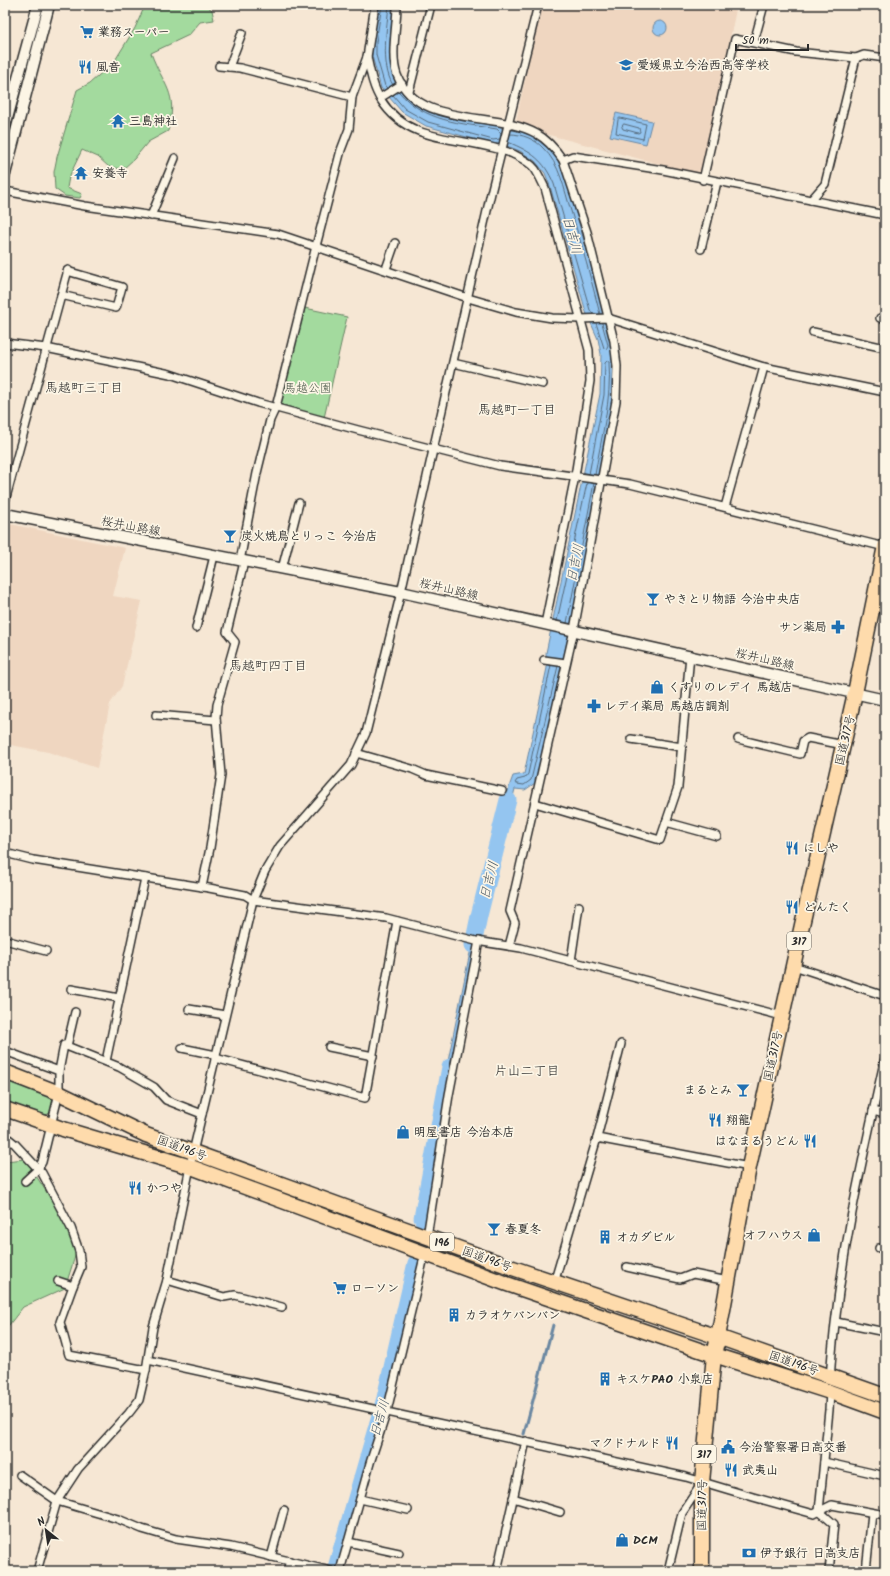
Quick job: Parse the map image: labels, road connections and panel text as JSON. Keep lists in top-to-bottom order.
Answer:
{
  "streets": {
    "highway": [
      "国道317号",
      "317",
      "国道196号",
      "196"
    ],
    "main road": ["桜井山路線"]
  },
  "crossings": [
    ["桜井山路線", "国道317号"],
    ["国道317号", "国道196号"]
  ],
  "districts": [
    "馬越町三丁目",
    "馬越町一丁目",
    "馬越町四丁目",
    "片山二丁目"
  ],
  "water": ["日吉川"],
  "parks": ["馬越公園"],
  "places": {
    "supermarket": ["業務スーパー", "ローソン"],
    "school or university": ["愛媛県立今治西高等学校"],
    "restaurant": [
      "風音",
      "にしや",
      "どんたく",
      "翔龍",
      "はなまるうどん",
      "かつや",
      "マクドナルド",
      "武夷山"
    ],
    "temple": ["三島神社", "安養寺"],
    "bar": [
      "炭火焼鳥とりっこ 今治店",
      "やきとり物語 今治中央店",
      "まるとみ",
      "春夏冬"
    ],
    "pharmacy": ["サン薬局", "レデイ薬局 馬越店調剤"],
    "shop": [
      "くすりのレデイ 馬越店",
      "明屋書店 今治本店",
      "オフハウス",
      "DCM"
    ],
    "building": ["オカダビル", "カラオケバンバン", "キスケPAO 小泉店"],
    "public building": ["今治警察署日高交番"],
    "bank": ["伊予銀行 日高支店"]
  },
  "scale_bar": "50 m",
  "north": "top left"
}
